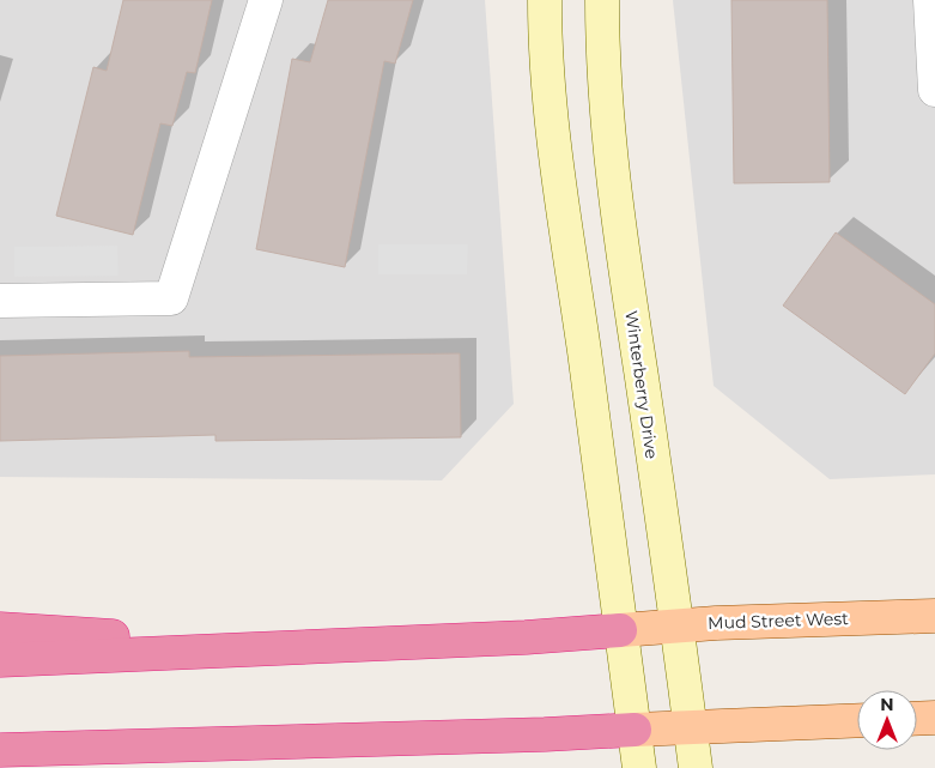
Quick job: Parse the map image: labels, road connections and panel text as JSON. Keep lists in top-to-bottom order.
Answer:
{
  "streets": {
    "main road": ["Mud Street West"],
    "street": ["Winterberry Drive"]
  },
  "crossings": [
    ["Winterberry Drive", "Mud Street West"]
  ],
  "north": "top"
}
